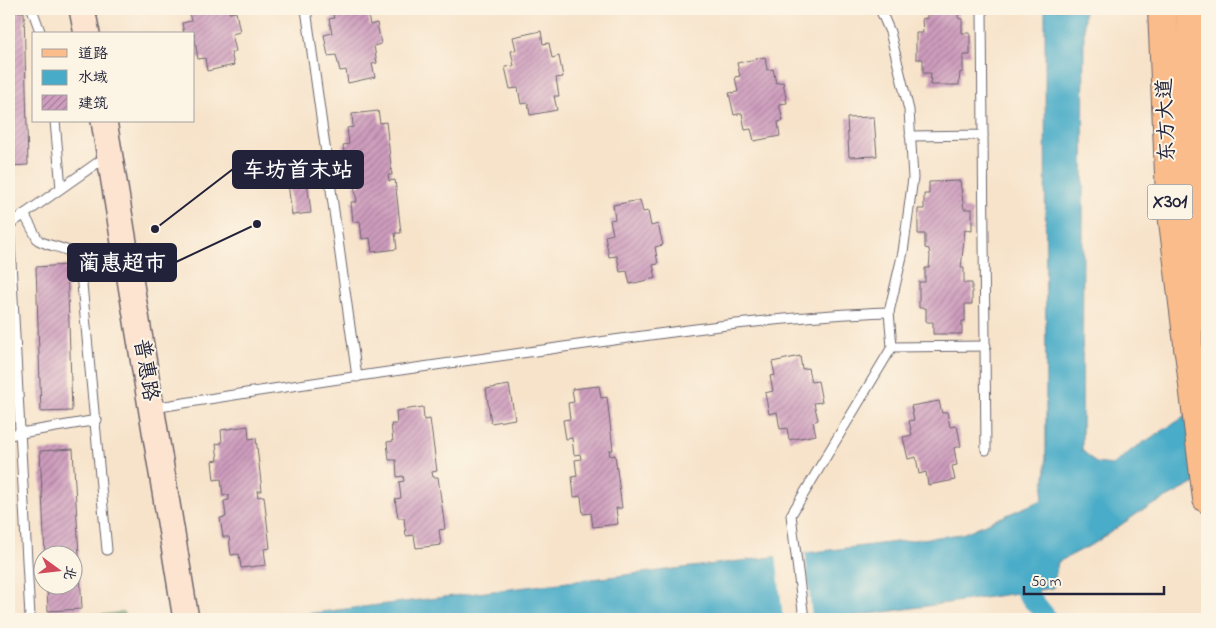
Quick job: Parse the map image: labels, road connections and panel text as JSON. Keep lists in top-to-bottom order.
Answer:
{
  "streets": {
    "main road": ["东方大道", "X301", "普惠路"]
  },
  "places": ["蔺惠超市", "车坊首末站"],
  "legend": ["道路", "水域", "建筑"],
  "scale_bar": "50 m",
  "north": "right"
}
